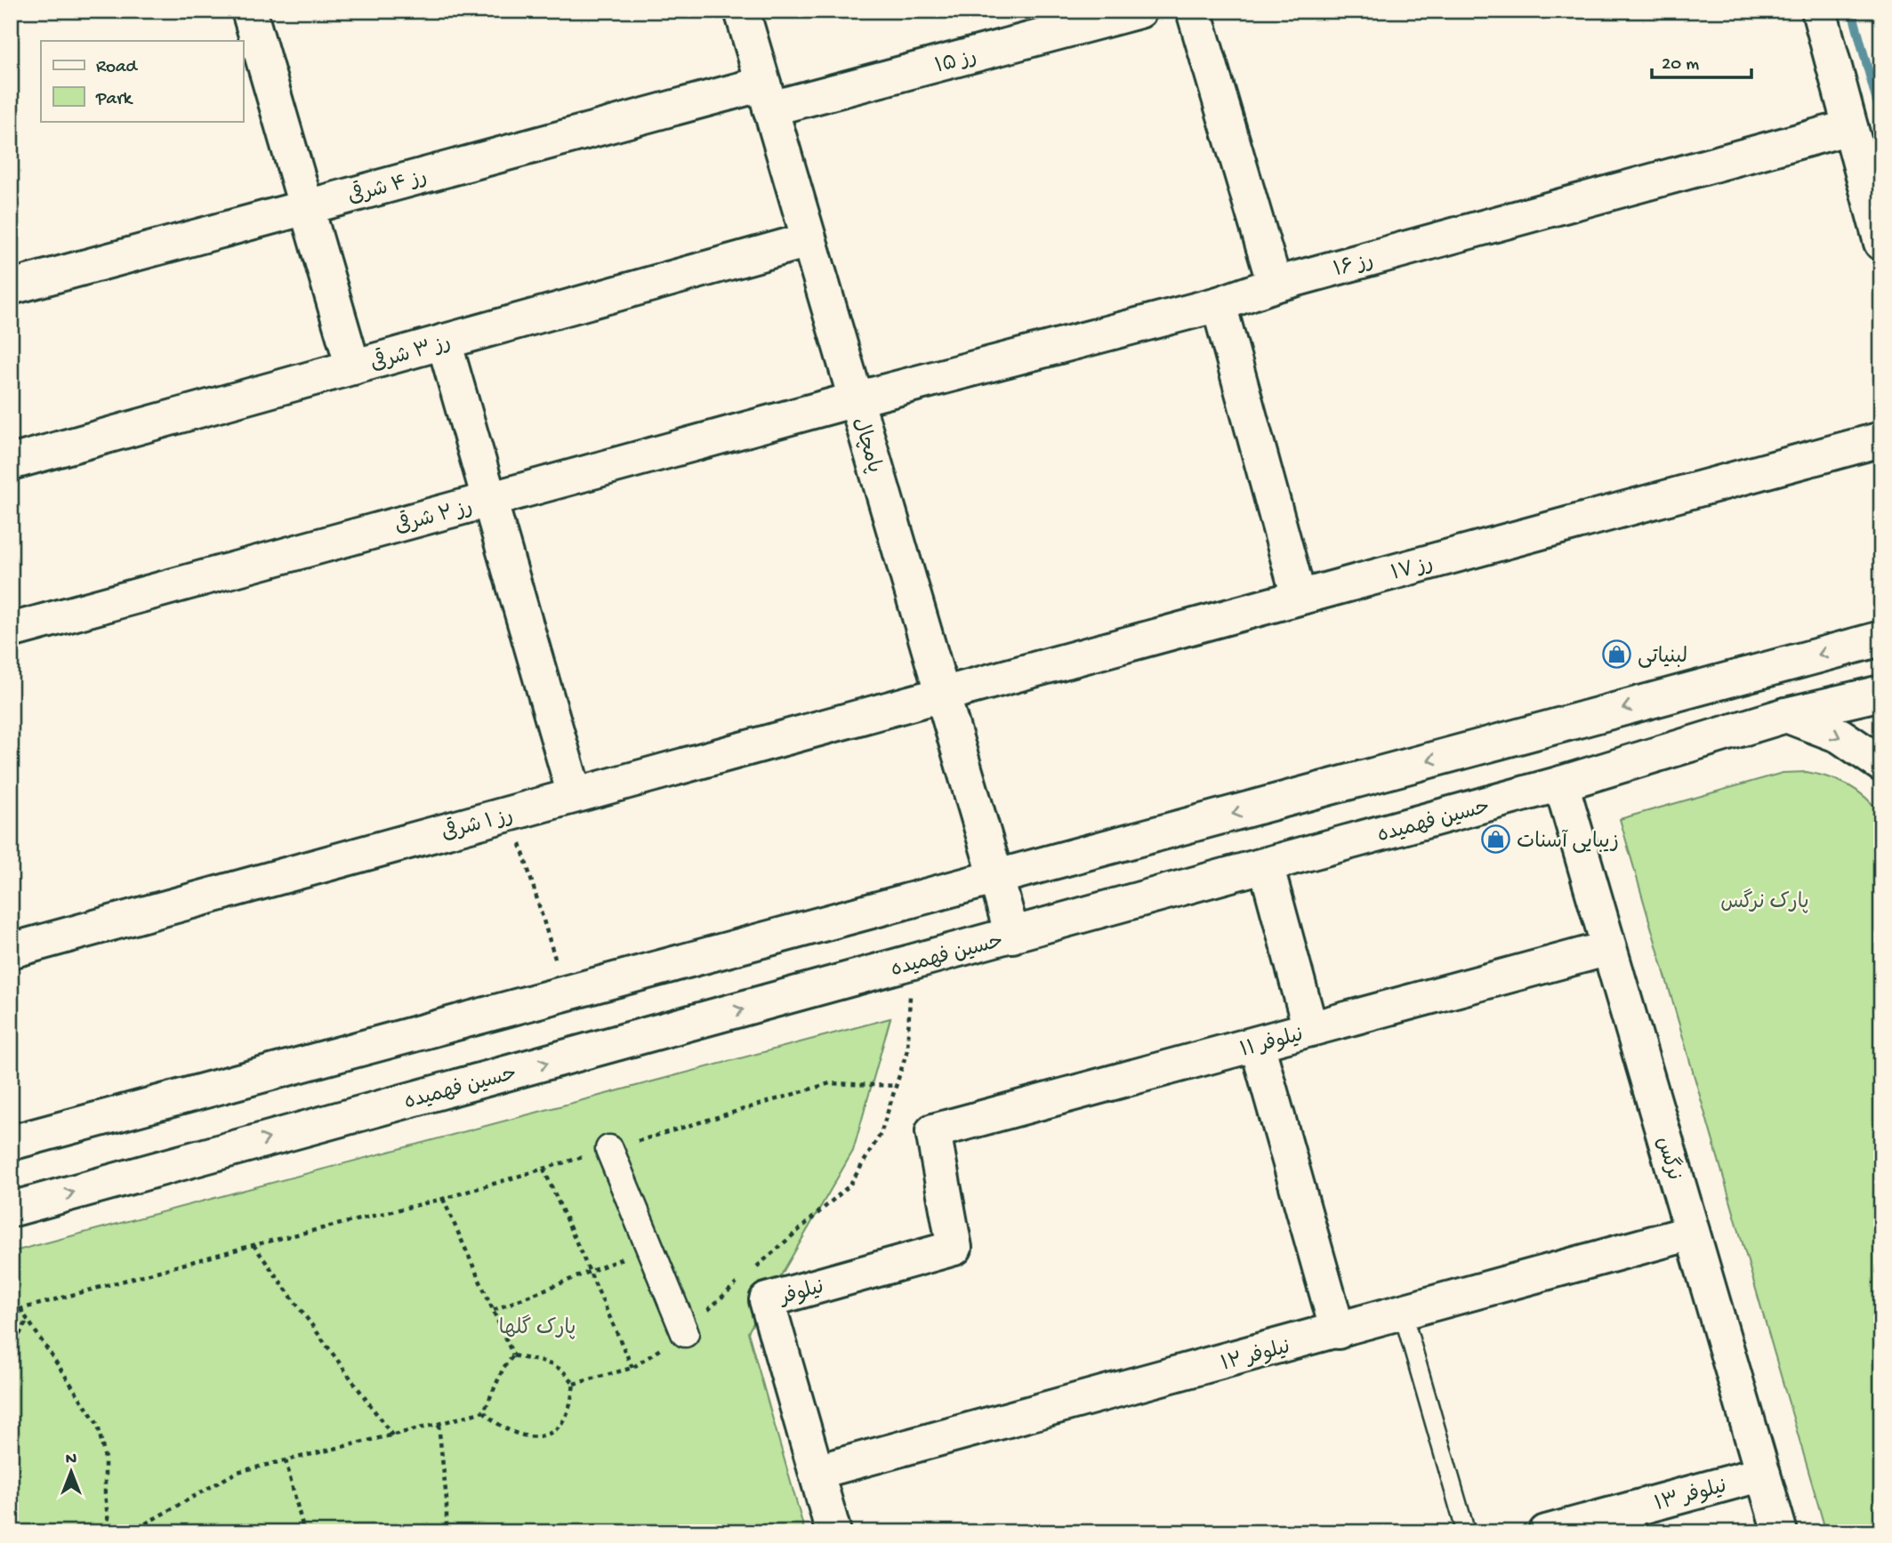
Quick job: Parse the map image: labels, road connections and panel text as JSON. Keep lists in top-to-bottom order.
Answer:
{
  "streets": {
    "street": [
      "رز ۱۵",
      "رز ۴ شرقی",
      "رز ۱۶",
      "رز ۳ شرقی",
      "پامچال",
      "رز ۲ شرقی",
      "رز ۱۷",
      "حسین فهمیده",
      "رز ۱ شرقی",
      "نیلوفر ۱۱",
      "نرگس",
      "نیلوفر",
      "نیلوفر ۱۲",
      "نیلوفر ۱۳"
    ]
  },
  "crossings": [
    ["رز ۱۵", "رز ۴ شرقی"],
    ["رز ۱۵", "پامچال"],
    ["رز ۴ شرقی", "پامچال"],
    ["رز ۱۶", "پامچال"],
    ["رز ۱۶", "رز ۲ شرقی"],
    ["رز ۳ شرقی", "پامچال"],
    ["پامچال", "رز ۲ شرقی"],
    ["پامچال", "رز ۱۷"],
    ["پامچال", "حسین فهمیده"],
    ["پامچال", "رز ۱ شرقی"],
    ["رز ۱۷", "رز ۱ شرقی"],
    ["حسین فهمیده", "نرگس"],
    ["نیلوفر ۱۱", "نرگس"],
    ["نیلوفر ۱۱", "نیلوفر"],
    ["نرگس", "نیلوفر ۱۲"],
    ["نرگس", "نیلوفر ۱۳"],
    ["نیلوفر", "نیلوفر ۱۲"]
  ],
  "parks": ["پارک نرگس", "پارک گلها"],
  "places": {
    "shop": ["لبنیاتی", "زیبایی آسنات"]
  },
  "legend": ["Road", "Park"],
  "scale_bar": "20 m",
  "north": "top"
}
